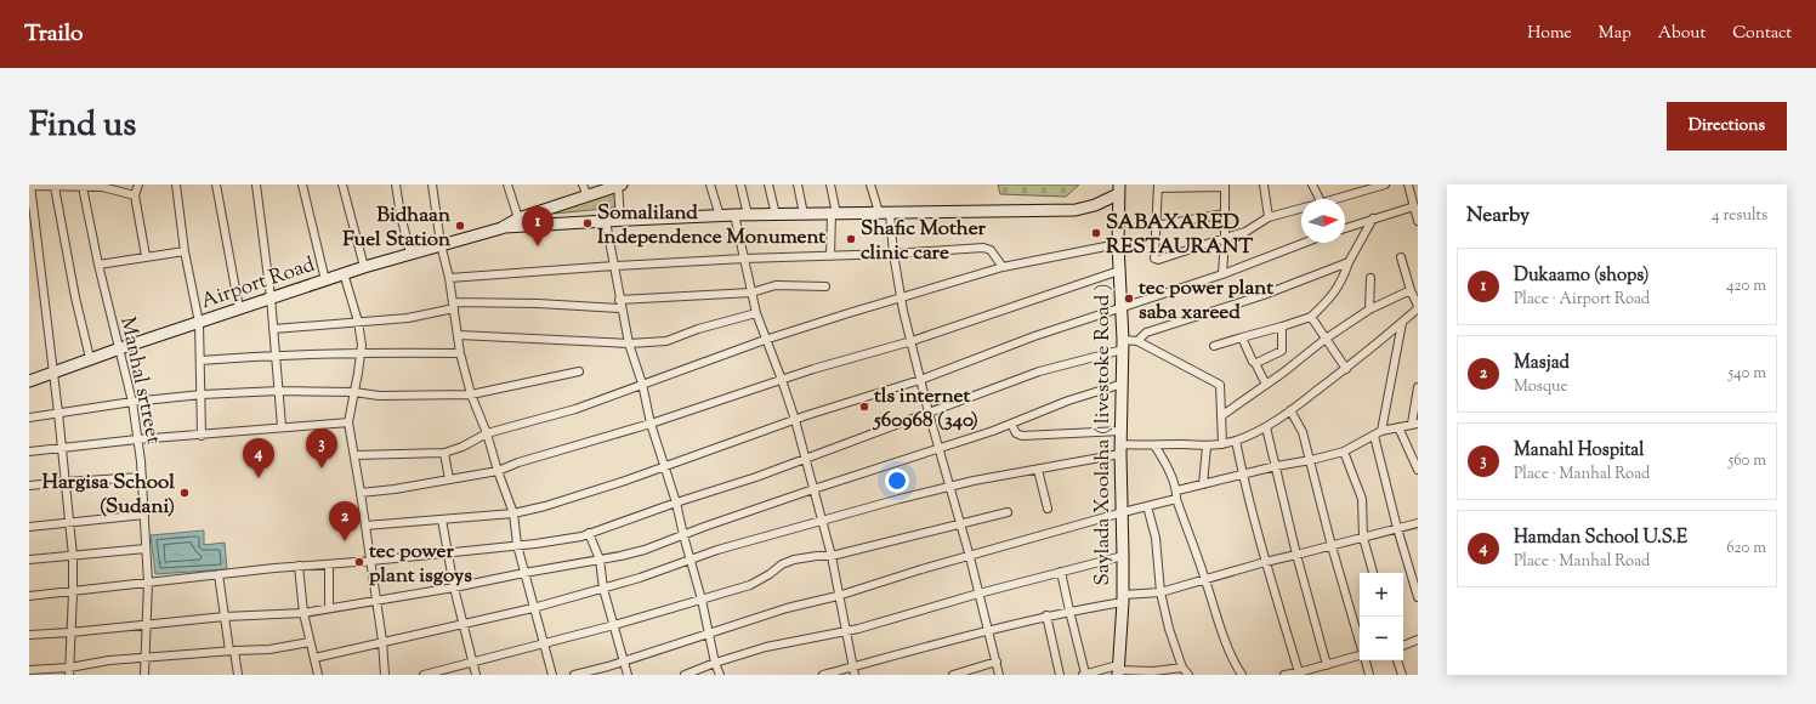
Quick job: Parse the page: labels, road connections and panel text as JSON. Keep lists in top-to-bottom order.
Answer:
{
  "streets": {
    "main road": ["Airport Road", "Saylada Xoolaha ( livestoke Road )"],
    "street": ["Manhal srtreet"]
  },
  "crossings": [
    ["Airport Road", "Manhal srtreet"],
    ["Airport Road", "Saylada Xoolaha ( livestoke Road )"]
  ],
  "places": [
    "Somaliland Independence Monument",
    "Bidhaan Fuel Station",
    "SABAXARED RESTAURANT",
    "Shafic Mother clinic care",
    "tec power plant saba xareed",
    "tls internet 560968 (340)",
    "Hargisa School (Sudani)",
    "tec power plant isgoys"
  ],
  "north": "right",
  "page": {
    "header": "Trailo",
    "nav": [
      "Home",
      "Map",
      "About",
      "Contact"
    ],
    "title": "Find us",
    "buttons": "Directions",
    "heading": ["Nearby", "4 results"],
    "pins": [
      "1",
      "3",
      "4",
      "2"
    ],
    "list": [
      {
        "mark": "1",
        "name": "Dukaamo (shops)",
        "note": "Place · Airport Road",
        "value": "420 m"
      },
      {
        "mark": "2",
        "name": "Masjad",
        "note": "Mosque",
        "value": "540 m"
      },
      {
        "mark": "3",
        "name": "Manahl Hospital",
        "note": "Place · Manhal Road",
        "value": "560 m"
      },
      {
        "mark": "4",
        "name": "Hamdan School U.S.E",
        "note": "Place · Manhal Road",
        "value": "620 m"
      }
    ],
    "map_buttons": ["+", "−"]
  }
}
